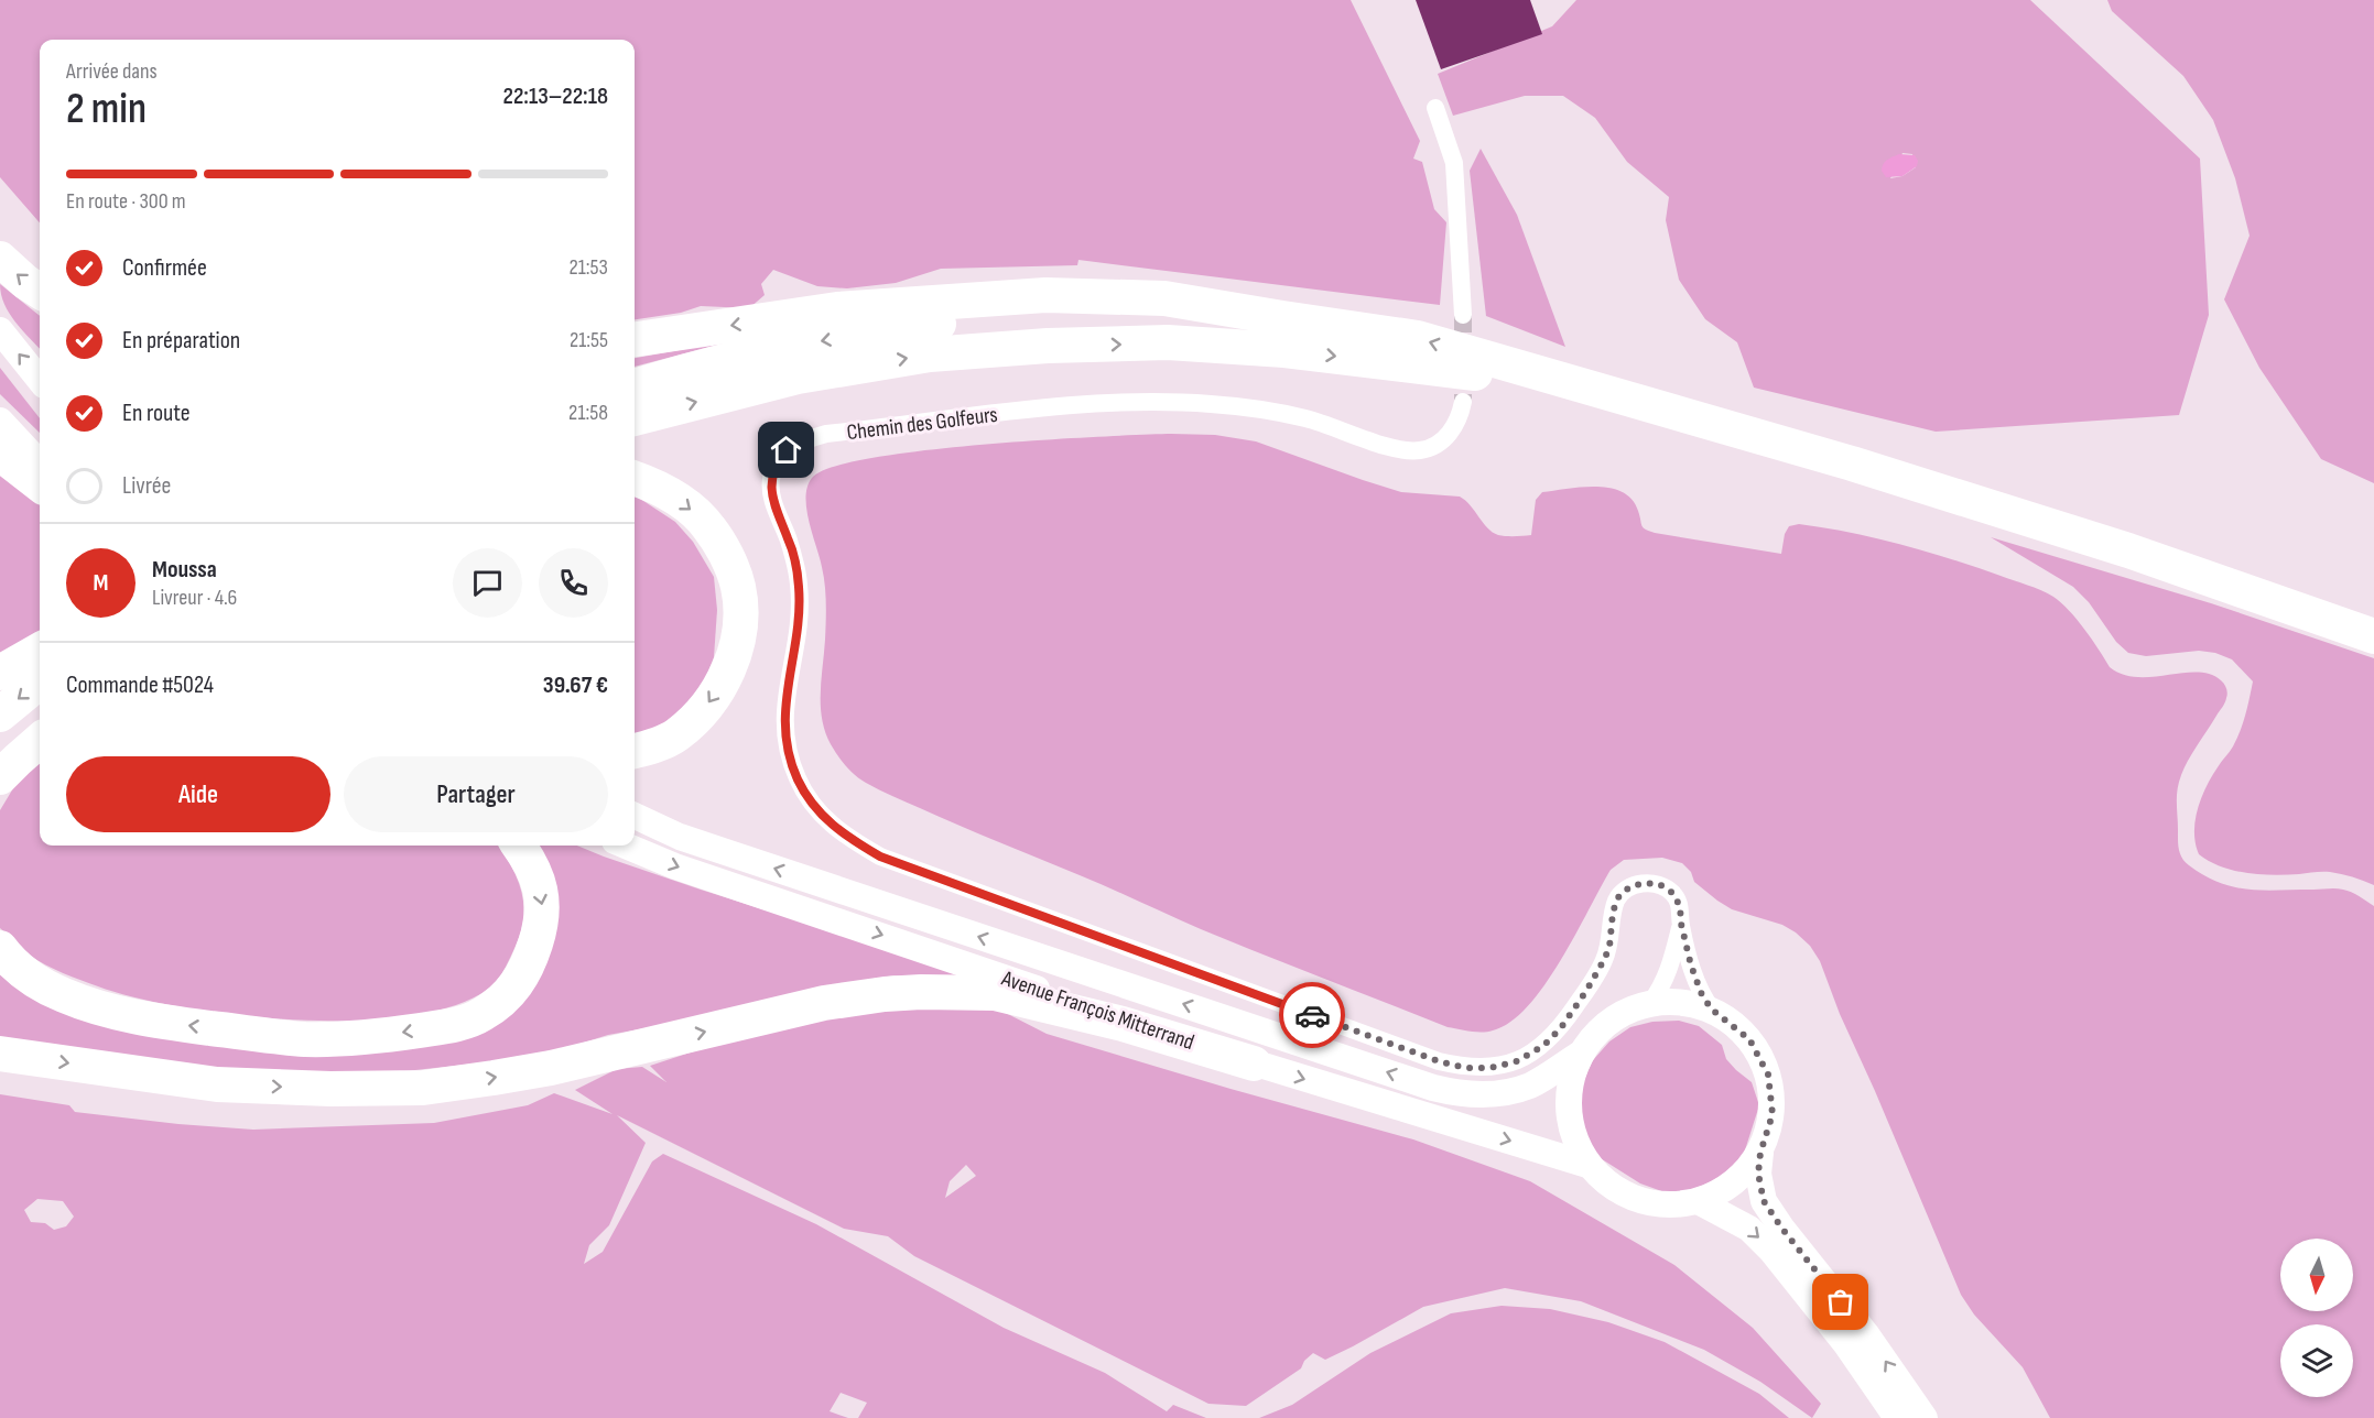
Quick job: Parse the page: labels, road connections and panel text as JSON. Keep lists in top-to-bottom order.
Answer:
{
  "streets": {
    "main road": ["Avenue François Mitterrand"],
    "street": ["Chemin des Golfeurs"]
  },
  "crossings": [
    ["Chemin des Golfeurs", "Avenue François Mitterrand"]
  ],
  "north": "bottom",
  "page": {
    "heading": ["2 min", "Arrivée dans", "22:13–22:18"],
    "panel": [
      "Moussa",
      "Livreur · 4.6",
      "Commande #5024",
      "39.67 €"
    ],
    "bar": "En route · 300 m",
    "list": [
      ["Confirmée", "21:53"],
      ["En préparation", "21:55"],
      ["En route", "21:58"],
      "Livrée"
    ],
    "round": "M",
    "buttons": ["Aide", "Partager"]
  }
}
